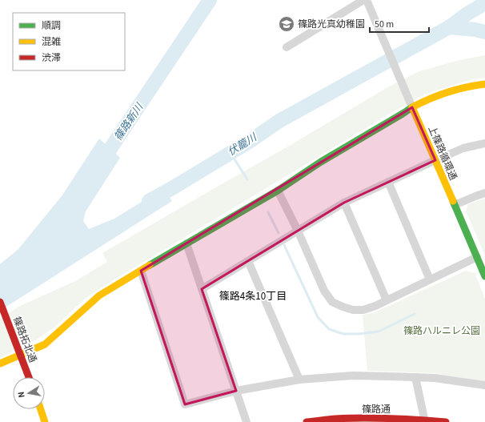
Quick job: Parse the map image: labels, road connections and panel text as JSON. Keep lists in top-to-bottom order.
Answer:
{
  "streets": {
    "street": ["上篠路循環通", "篠路拓北通", "篠路通"]
  },
  "districts": ["篠路4条10丁目"],
  "water": ["篠路新川", "伏籠川"],
  "parks": ["篠路ハルニレ公園"],
  "places": {
    "school or university": ["篠路光真幼稚園"]
  },
  "legend": ["順調", "混雑", "渋滞"],
  "scale_bar": "50 m",
  "north": "left"
}
